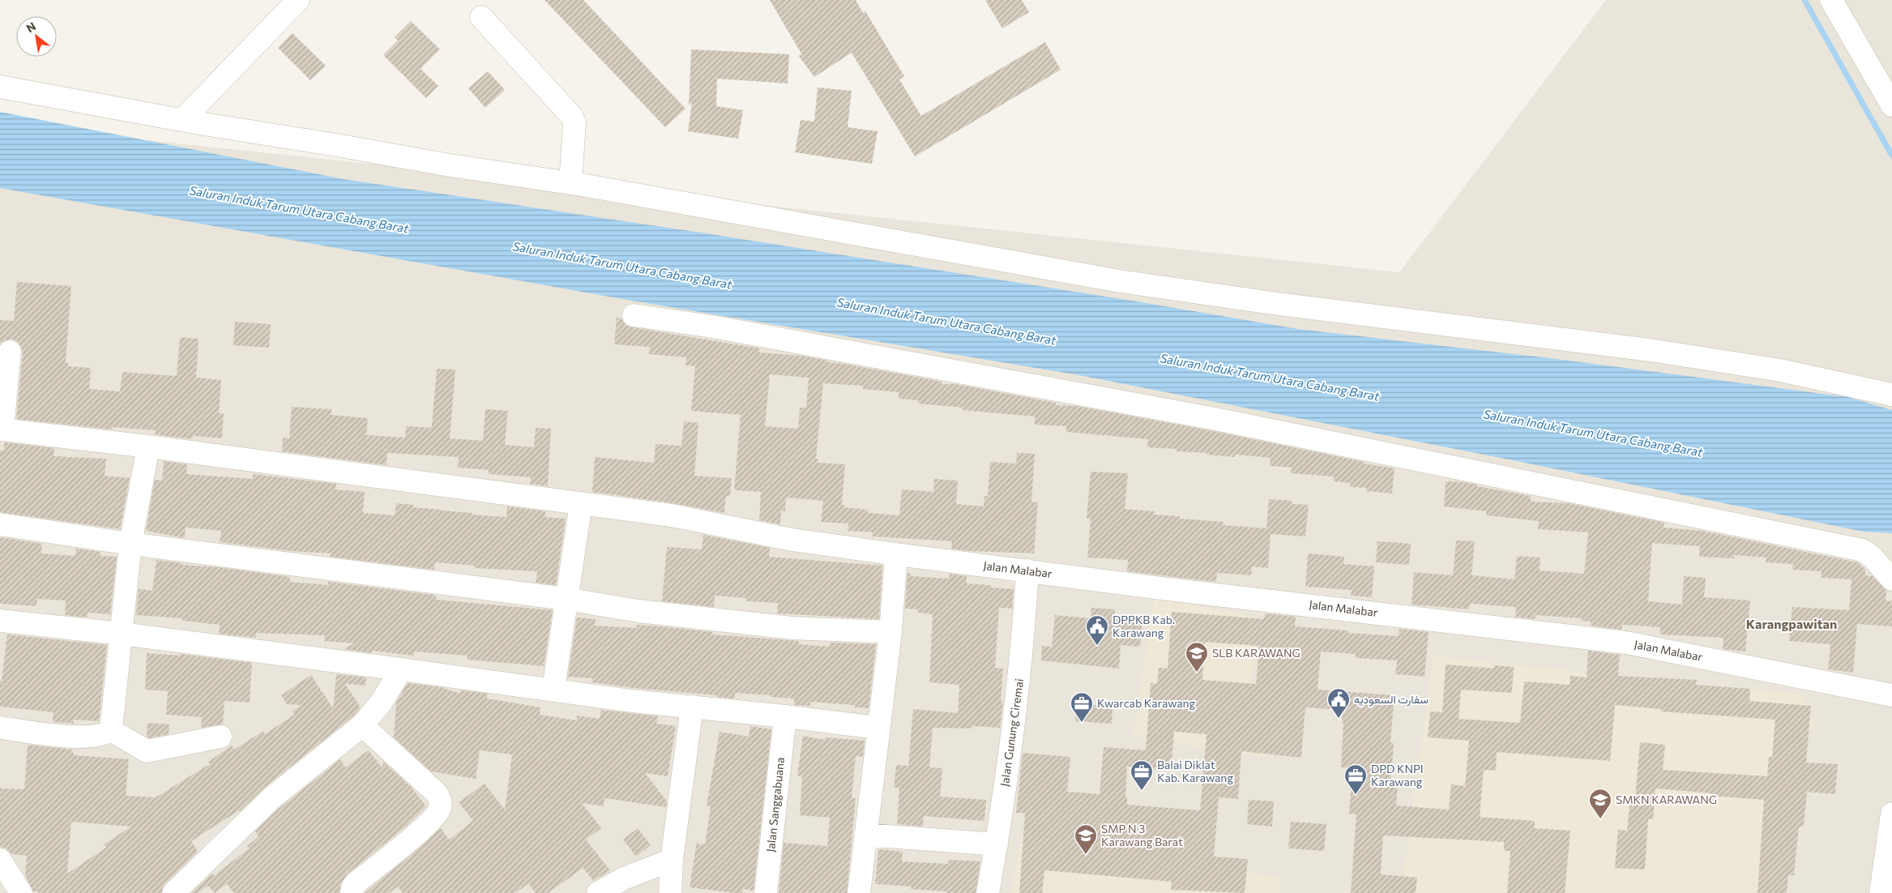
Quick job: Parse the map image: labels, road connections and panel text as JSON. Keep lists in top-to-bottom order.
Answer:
{
  "streets": {
    "street": ["Jalan Malabar", "Jalan Gunung Ciremai", "Jalan Sanggabuana"]
  },
  "crossings": [
    ["Jalan Malabar", "Jalan Gunung Ciremai"]
  ],
  "districts": ["Karangpawitan"],
  "water": ["Saluran Induk Tarum Utara Cabang Barat"],
  "places": {
    "public building": ["DPPKB Kab. Karawang", "سفارت السعوديه"],
    "school or university": ["SLB KARAWANG", "SMKN KARAWANG", "SMP N 3 Karawang Barat"],
    "office": ["Kwarcab Karawang", "Balai Diklat Kab. Karawang", "DPD KNPI Karawang"]
  },
  "north": "top left"
}
